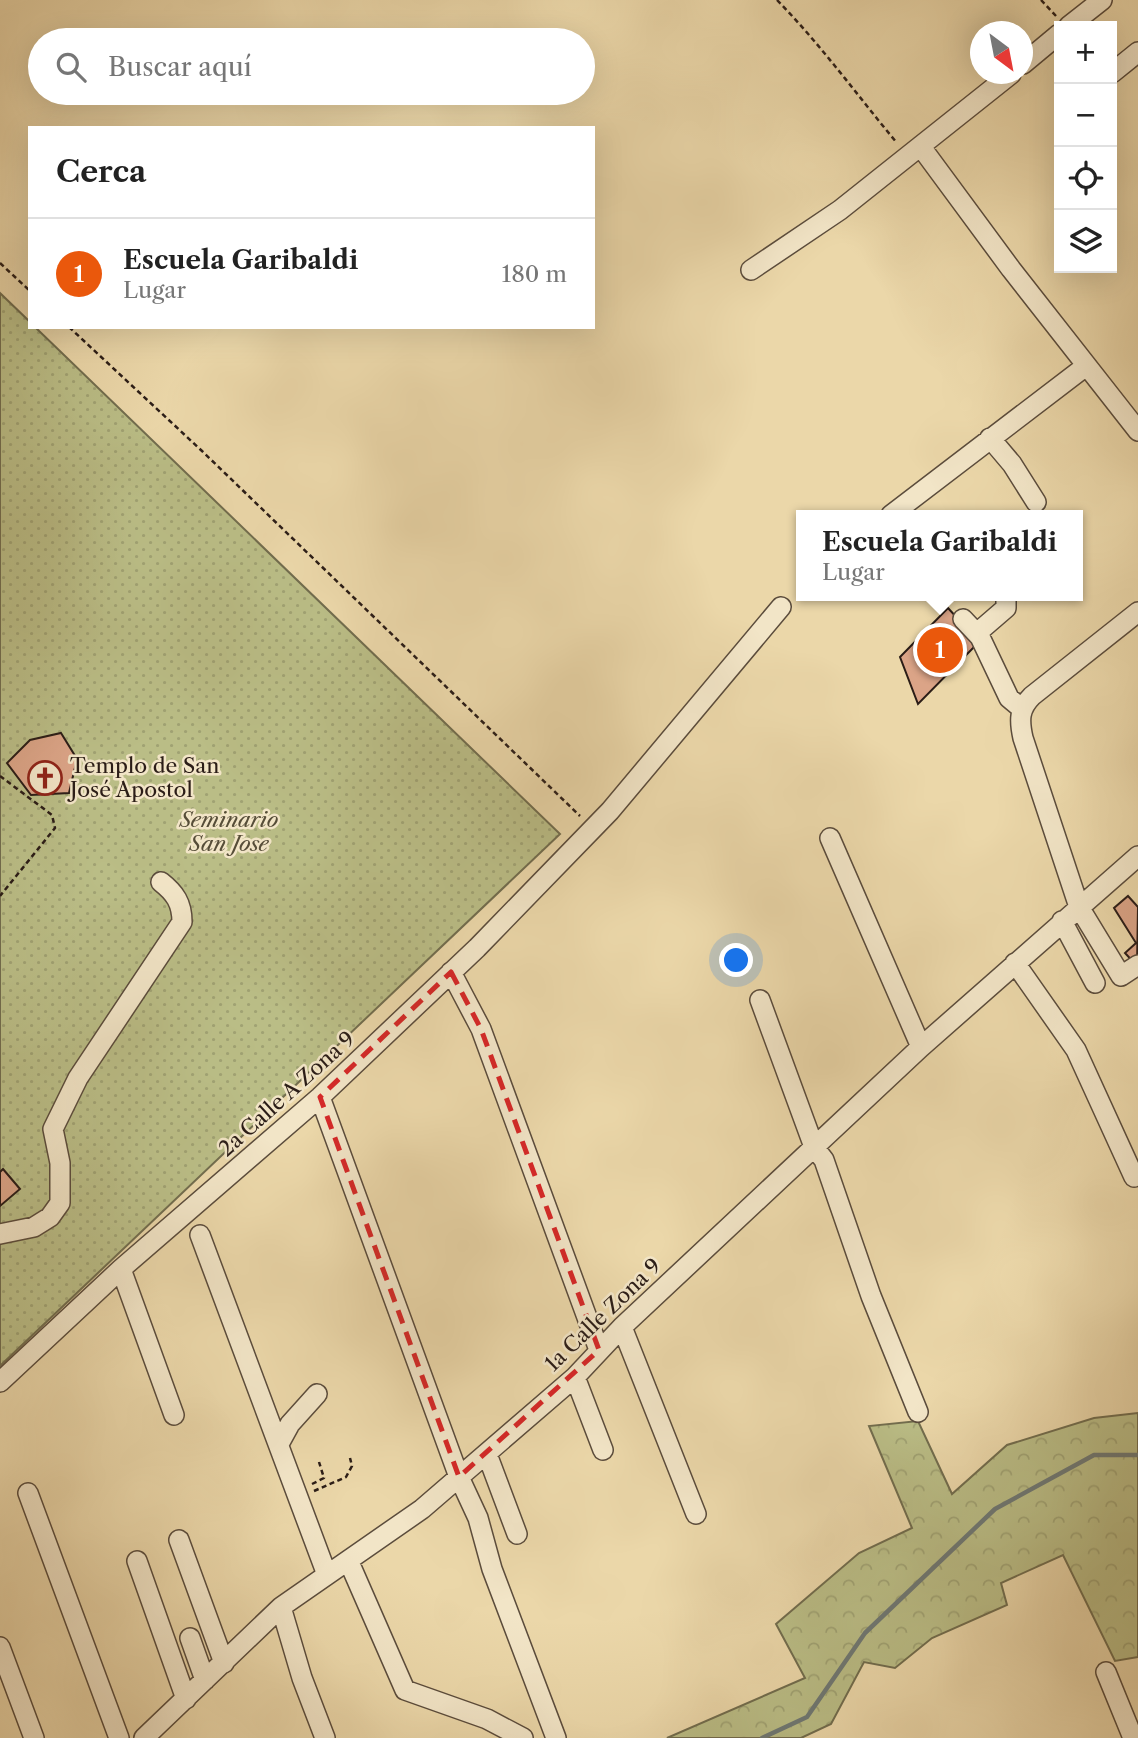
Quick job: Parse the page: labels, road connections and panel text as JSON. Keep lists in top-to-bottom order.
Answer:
{
  "streets": {
    "street": ["2a Calle A Zona 9", "1a Calle Zona 9"]
  },
  "parks": ["Seminario San Jose"],
  "places": {
    "church": ["Templo de San José Apostol"]
  },
  "north": "bottom right",
  "page": {
    "map_buttons": ["+", "−"],
    "search": "Buscar aquí",
    "heading": "Cerca",
    "list": [
      {
        "mark": "1",
        "name": "Escuela Garibaldi",
        "note": "Lugar",
        "value": "180 m"
      }
    ],
    "popup": ["Escuela Garibaldi", "Lugar"],
    "pins": "1"
  }
}
